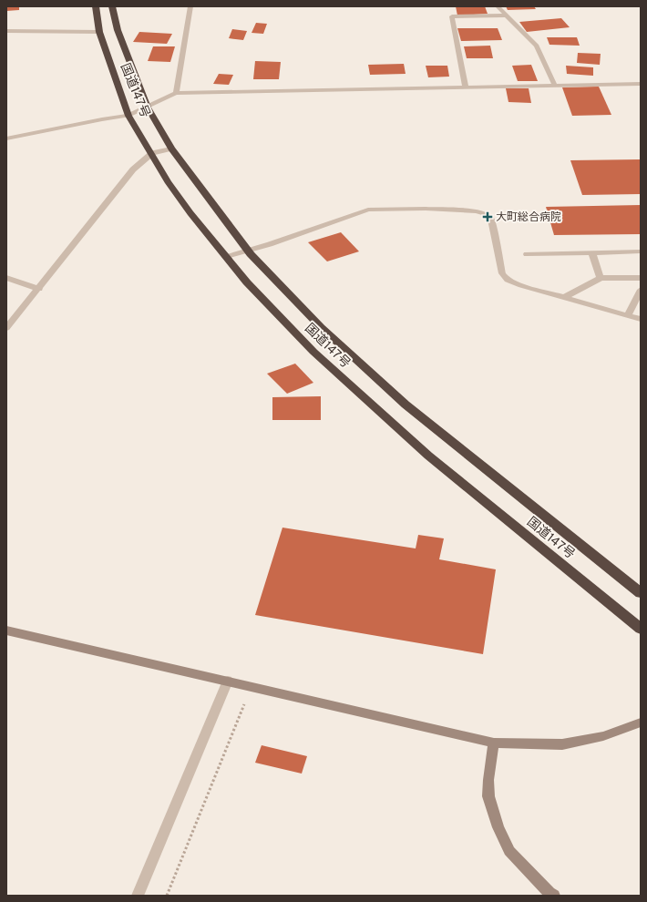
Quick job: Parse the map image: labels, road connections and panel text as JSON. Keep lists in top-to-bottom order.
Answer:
{
  "streets": {
    "highway": ["国道147号"]
  },
  "places": {
    "health": ["大町総合病院"]
  }
}
